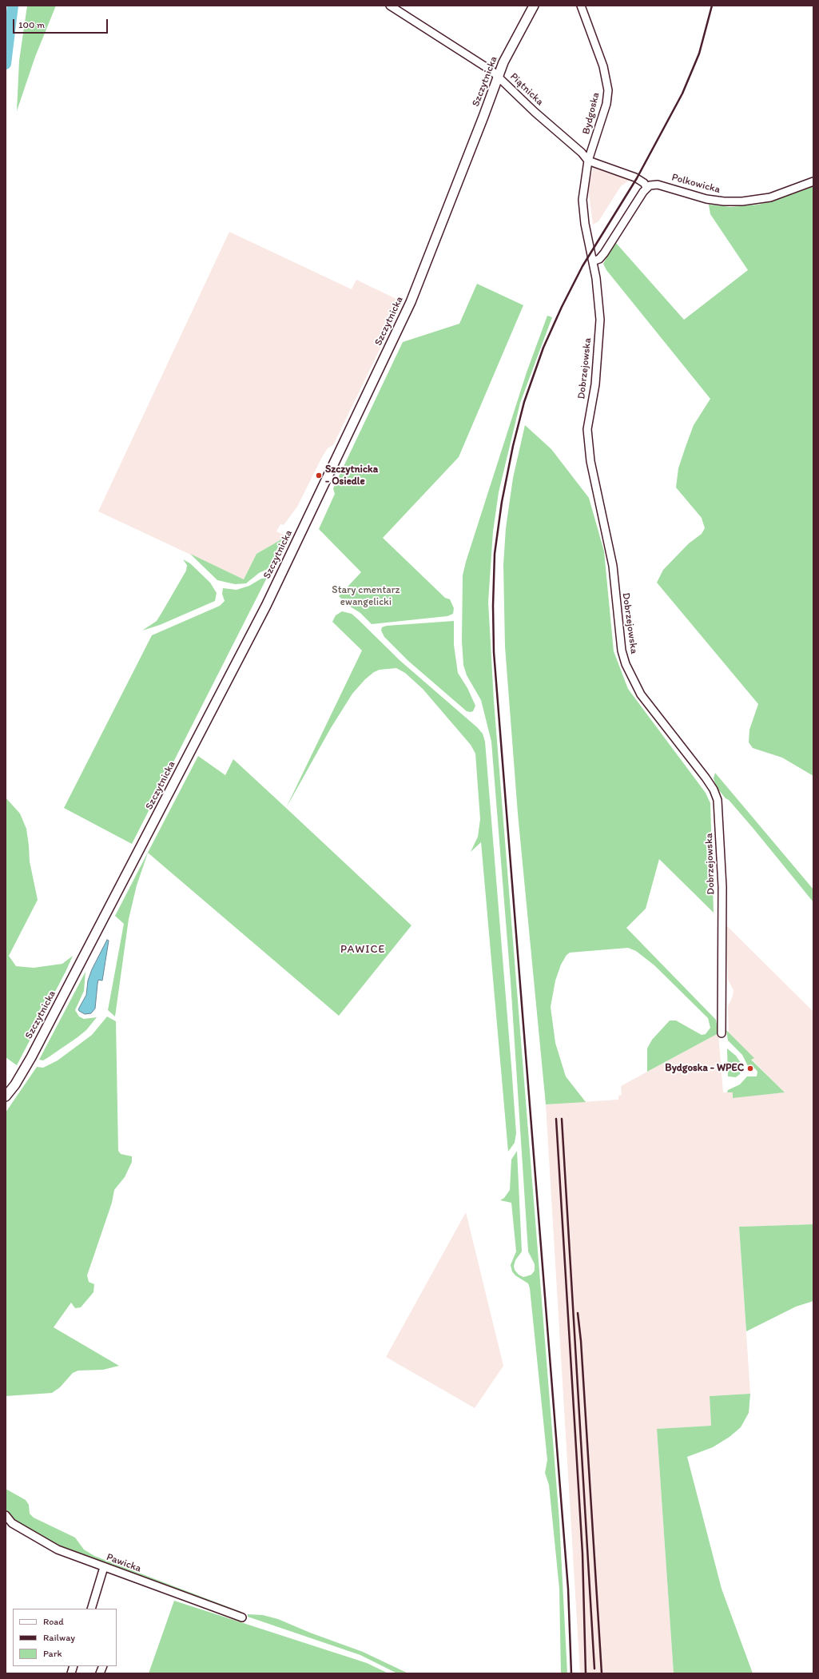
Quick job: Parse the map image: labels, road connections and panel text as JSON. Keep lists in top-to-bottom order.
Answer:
{
  "streets": {
    "street": [
      "Szczytnicka",
      "Piątnicka",
      "Bydgoska",
      "Polkowicka",
      "Dobrzejowska",
      "Pawicka"
    ]
  },
  "crossings": [
    ["Szczytnicka", "Piątnicka"],
    ["Piątnicka", "Bydgoska"],
    ["Piątnicka", "Polkowicka"],
    ["Bydgoska", "Dobrzejowska"]
  ],
  "districts": ["PAWICE"],
  "parks": ["Stary cmentarz ewangelicki"],
  "places": ["Szczytnicka - Osiedle", "Bydgoska - WPEC"],
  "legend": ["Road", "Railway", "Park"],
  "scale_bar": "100 m"
}
